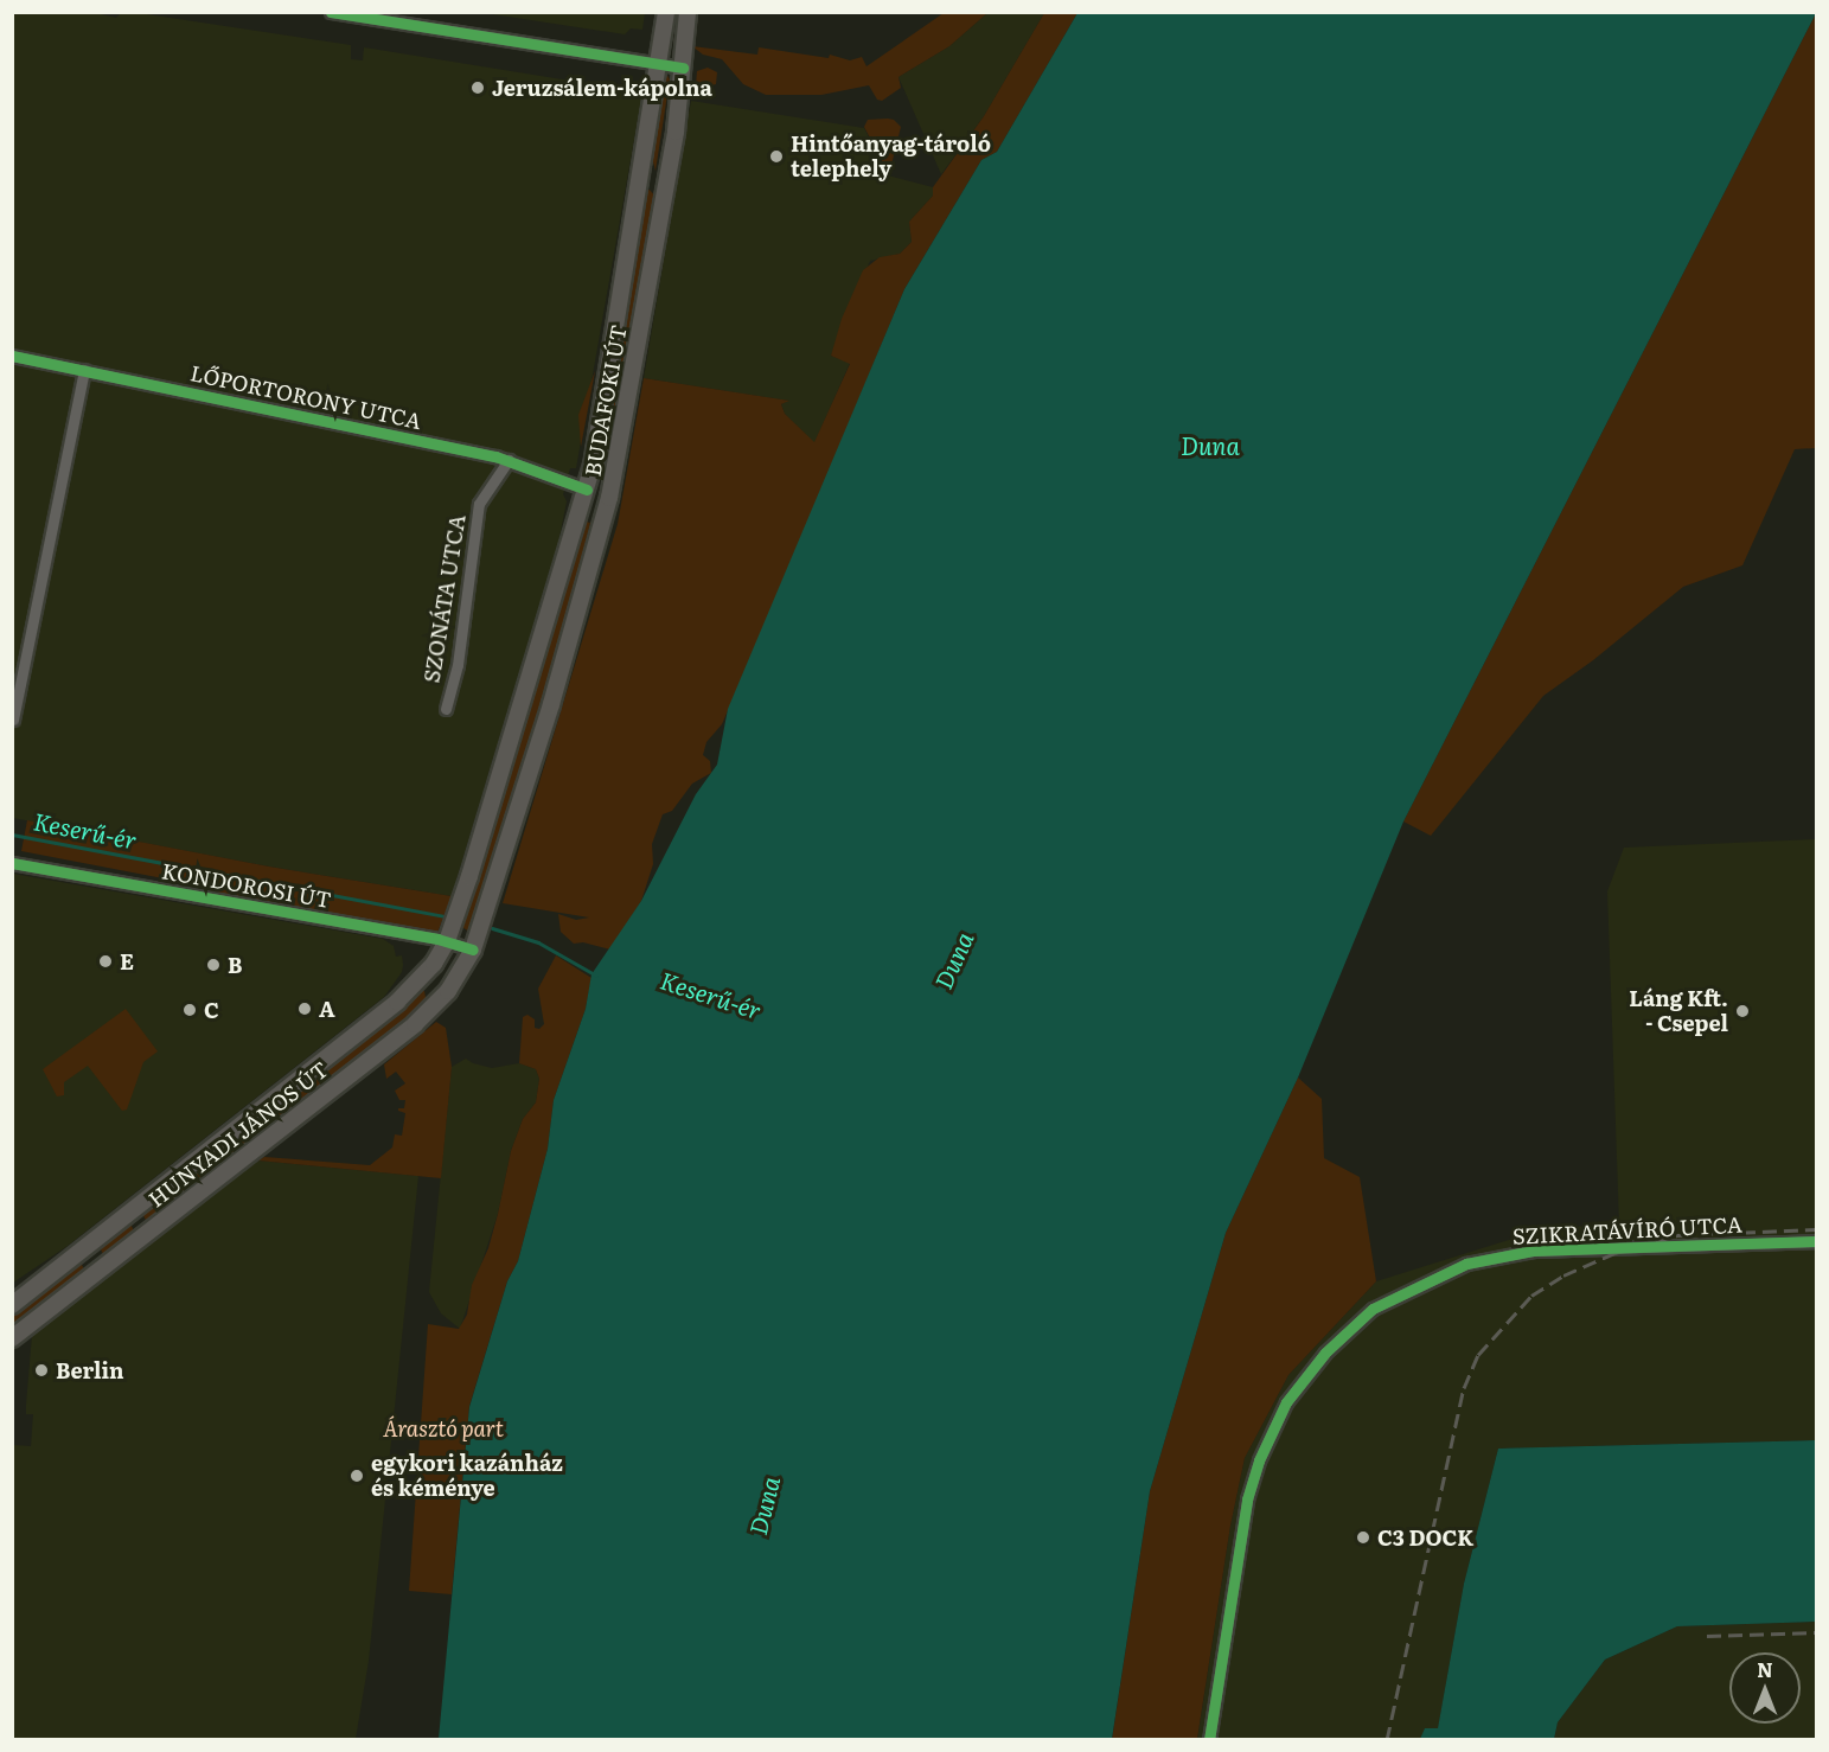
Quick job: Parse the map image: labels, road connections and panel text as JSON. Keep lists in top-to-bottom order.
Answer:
{
  "streets": {
    "main road": ["BUDAFOKI ÚT", "HUNYADI JÁNOS ÚT"],
    "street": [
      "LŐPORTORONY UTCA",
      "SZONÁTA UTCA",
      "KONDOROSI ÚT",
      "SZIKRATÁVÍRÓ UTCA"
    ]
  },
  "crossings": [
    ["LŐPORTORONY UTCA", "BUDAFOKI ÚT"],
    ["LŐPORTORONY UTCA", "SZONÁTA UTCA"],
    ["BUDAFOKI ÚT", "KONDOROSI ÚT"],
    ["BUDAFOKI ÚT", "HUNYADI JÁNOS ÚT"],
    ["KONDOROSI ÚT", "HUNYADI JÁNOS ÚT"]
  ],
  "water": ["Duna", "Keserű-ér"],
  "parks": ["Árasztó part"],
  "places": [
    "Jeruzsálem-kápolna",
    "Hintőanyag-tároló telephely",
    "E",
    "B",
    "A",
    "C",
    "Láng Kft. - Csepel",
    "Berlin",
    "egykori kazánház és kéménye",
    "C3 DOCK"
  ],
  "north": "top"
}
